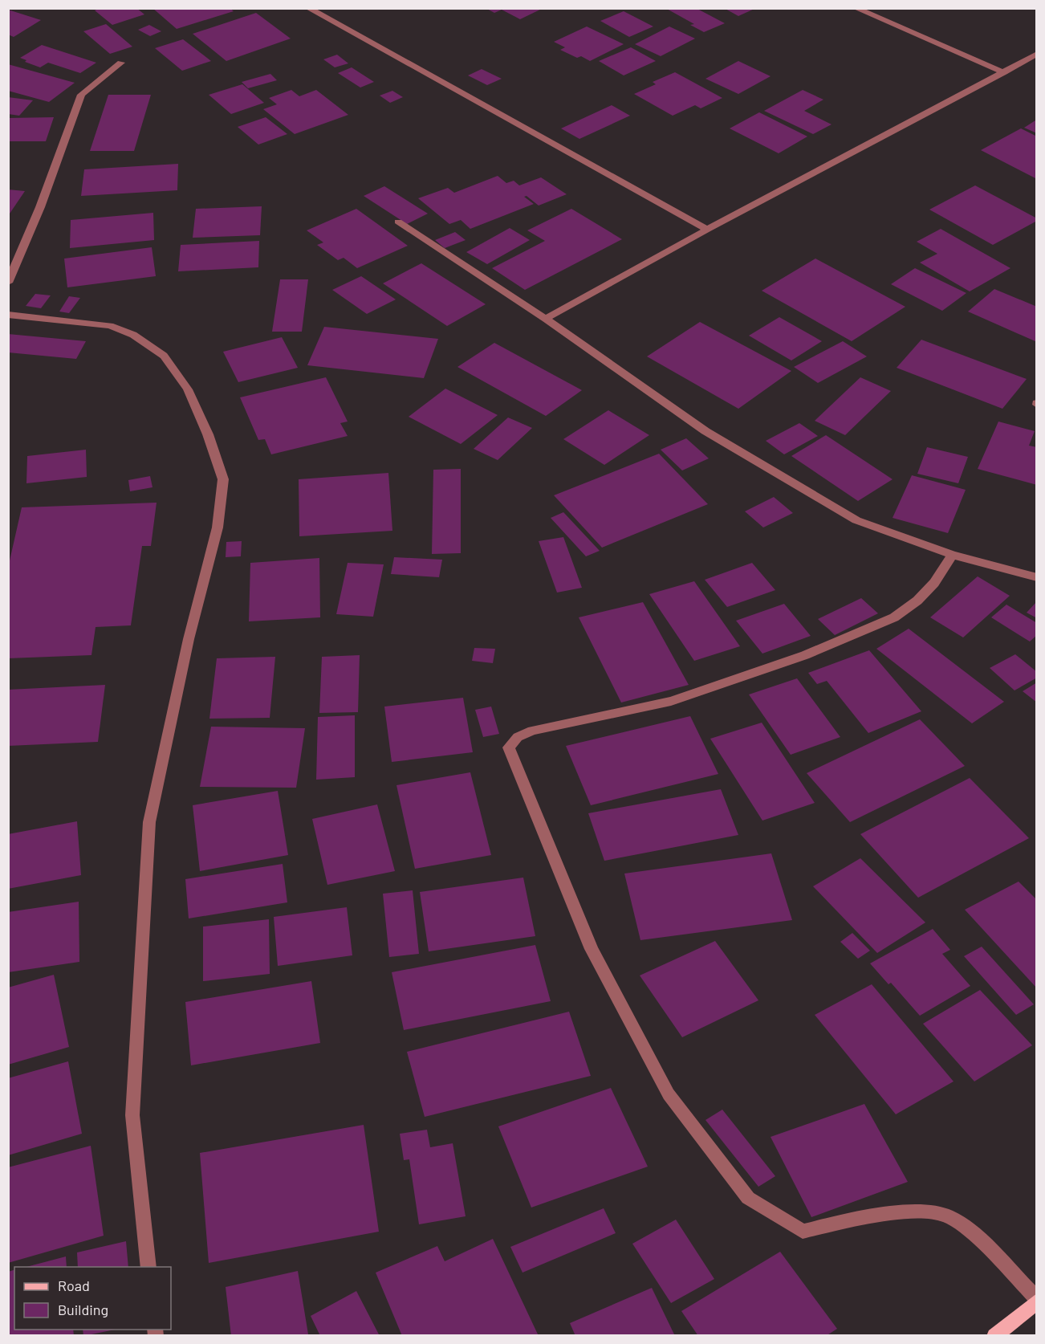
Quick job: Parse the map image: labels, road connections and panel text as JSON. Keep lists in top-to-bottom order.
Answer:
{
  "legend": ["Road", "Building"]
}
